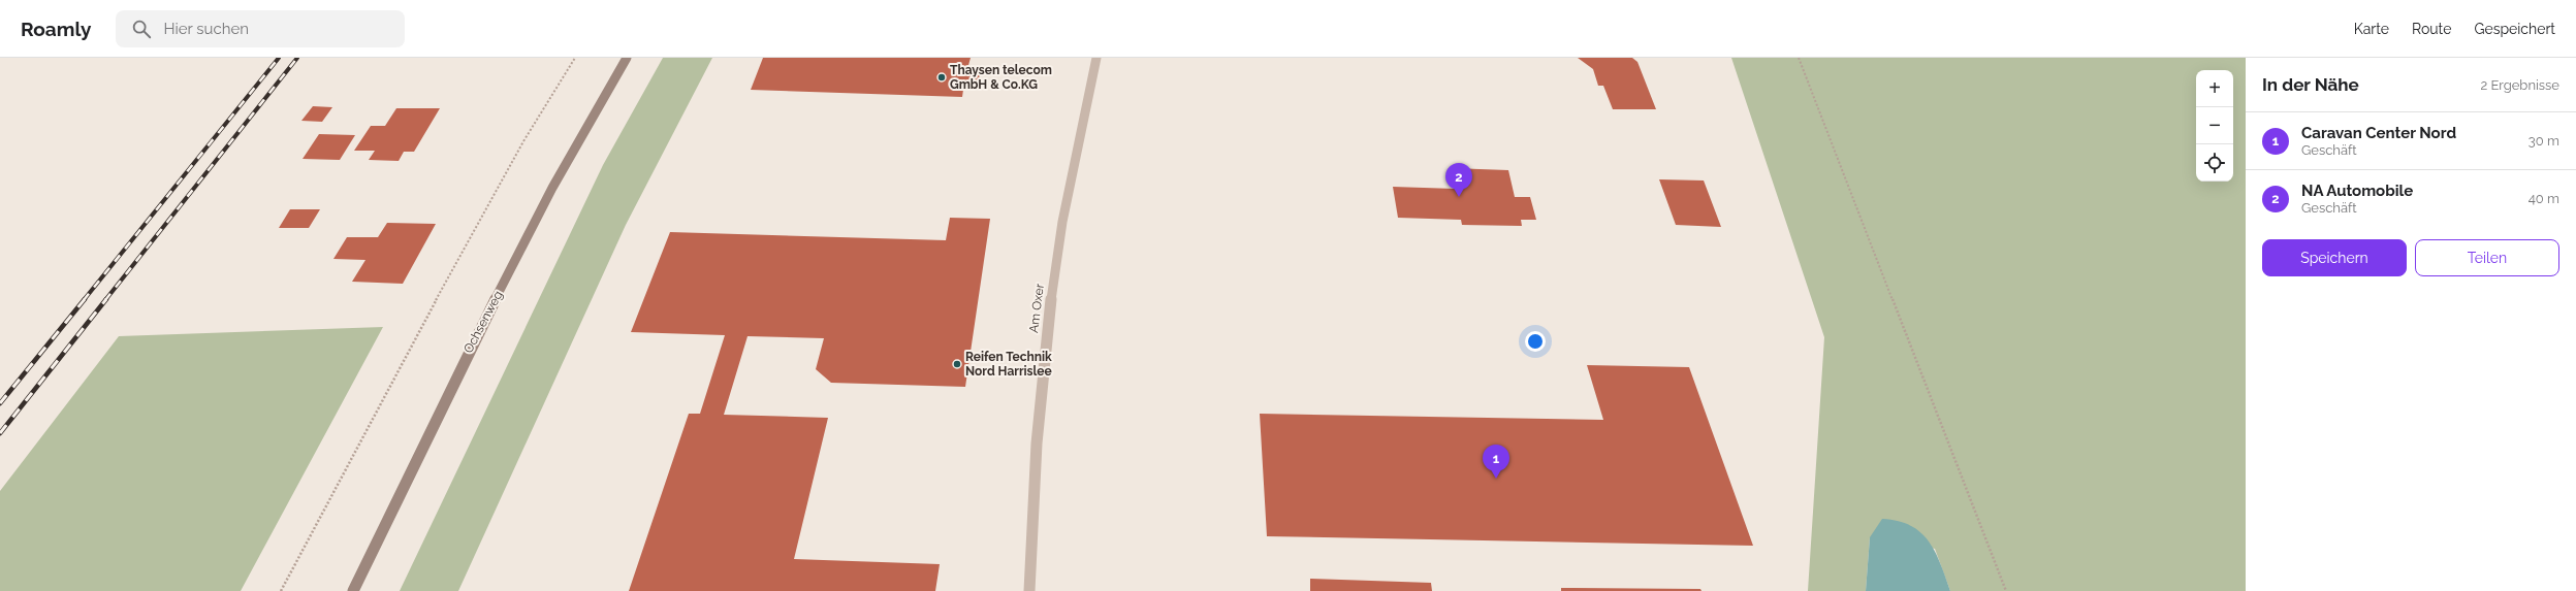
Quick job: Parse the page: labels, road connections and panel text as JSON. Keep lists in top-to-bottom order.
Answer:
{
  "streets": {
    "main road": ["Ochsenweg"],
    "street": ["Am Oxer"]
  },
  "places": ["Thaysen telecom GmbH & Co.KG", "Reifen Technik Nord Harrislee"],
  "page": {
    "header": "Roamly",
    "search": "Hier suchen",
    "nav": ["Karte", "Route", "Gespeichert"],
    "heading": ["In der Nähe", "2 Ergebnisse"],
    "map_buttons": ["+", "−"],
    "list": [
      {
        "mark": "1",
        "name": "Caravan Center Nord",
        "note": "Geschäft",
        "value": "30 m"
      },
      {
        "mark": "2",
        "name": "NA Automobile",
        "note": "Geschäft",
        "value": "40 m"
      }
    ],
    "pins": ["2", "1"],
    "buttons": ["Speichern", "Teilen"]
  }
}
